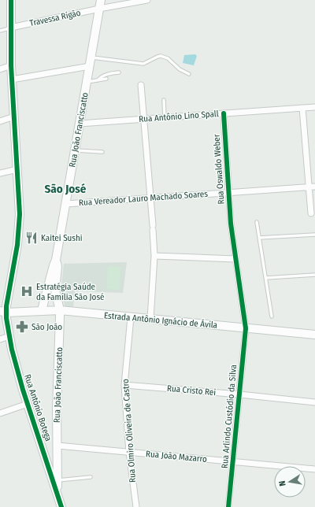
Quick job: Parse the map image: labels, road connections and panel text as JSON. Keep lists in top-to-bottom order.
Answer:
{
  "streets": {
    "street": [
      "Travessa Rigão",
      "Rua Antônio Lino Spall",
      "Rua João Franciscatto",
      "Rua Oswaldo Weber",
      "Rua Vereador Lauro Machado Soares",
      "Estrada Antônio Ignácio de Ávila",
      "Rua Cristo Rei",
      "Rua Antônio Botega",
      "Rua Arlindo Custódio da Silva",
      "Rua Olmiro Oliveira de Castro",
      "Rua João Mazarro"
    ]
  },
  "crossings": [
    ["Travessa Rigão", "Rua João Franciscatto"],
    ["Travessa Rigão", "Rua Antônio Botega"],
    ["Rua Antônio Lino Spall", "Rua João Franciscatto"],
    ["Rua Antônio Lino Spall", "Rua Oswaldo Weber"],
    ["Rua João Franciscatto", "Rua Vereador Lauro Machado Soares"],
    ["Rua João Franciscatto", "Estrada Antônio Ignácio de Ávila"],
    ["Rua João Franciscatto", "Rua Antônio Botega"],
    ["Rua João Franciscatto", "Rua João Mazarro"],
    ["Rua Oswaldo Weber", "Rua Vereador Lauro Machado Soares"],
    ["Rua Oswaldo Weber", "Rua Arlindo Custódio da Silva"],
    ["Estrada Antônio Ignácio de Ávila", "Rua Antônio Botega"],
    ["Estrada Antônio Ignácio de Ávila", "Rua Arlindo Custódio da Silva"],
    ["Estrada Antônio Ignácio de Ávila", "Rua Olmiro Oliveira de Castro"],
    ["Rua Cristo Rei", "Rua Arlindo Custódio da Silva"],
    ["Rua Cristo Rei", "Rua Olmiro Oliveira de Castro"],
    ["Rua Arlindo Custódio da Silva", "Rua João Mazarro"],
    ["Rua Olmiro Oliveira de Castro", "Rua João Mazarro"]
  ],
  "districts": ["São José"],
  "places": {
    "restaurant": ["Kaitei Sushi"],
    "hospital": ["Estratégia Saúde da Família São José"],
    "pharmacy": ["São João"]
  },
  "north": "left"
}
